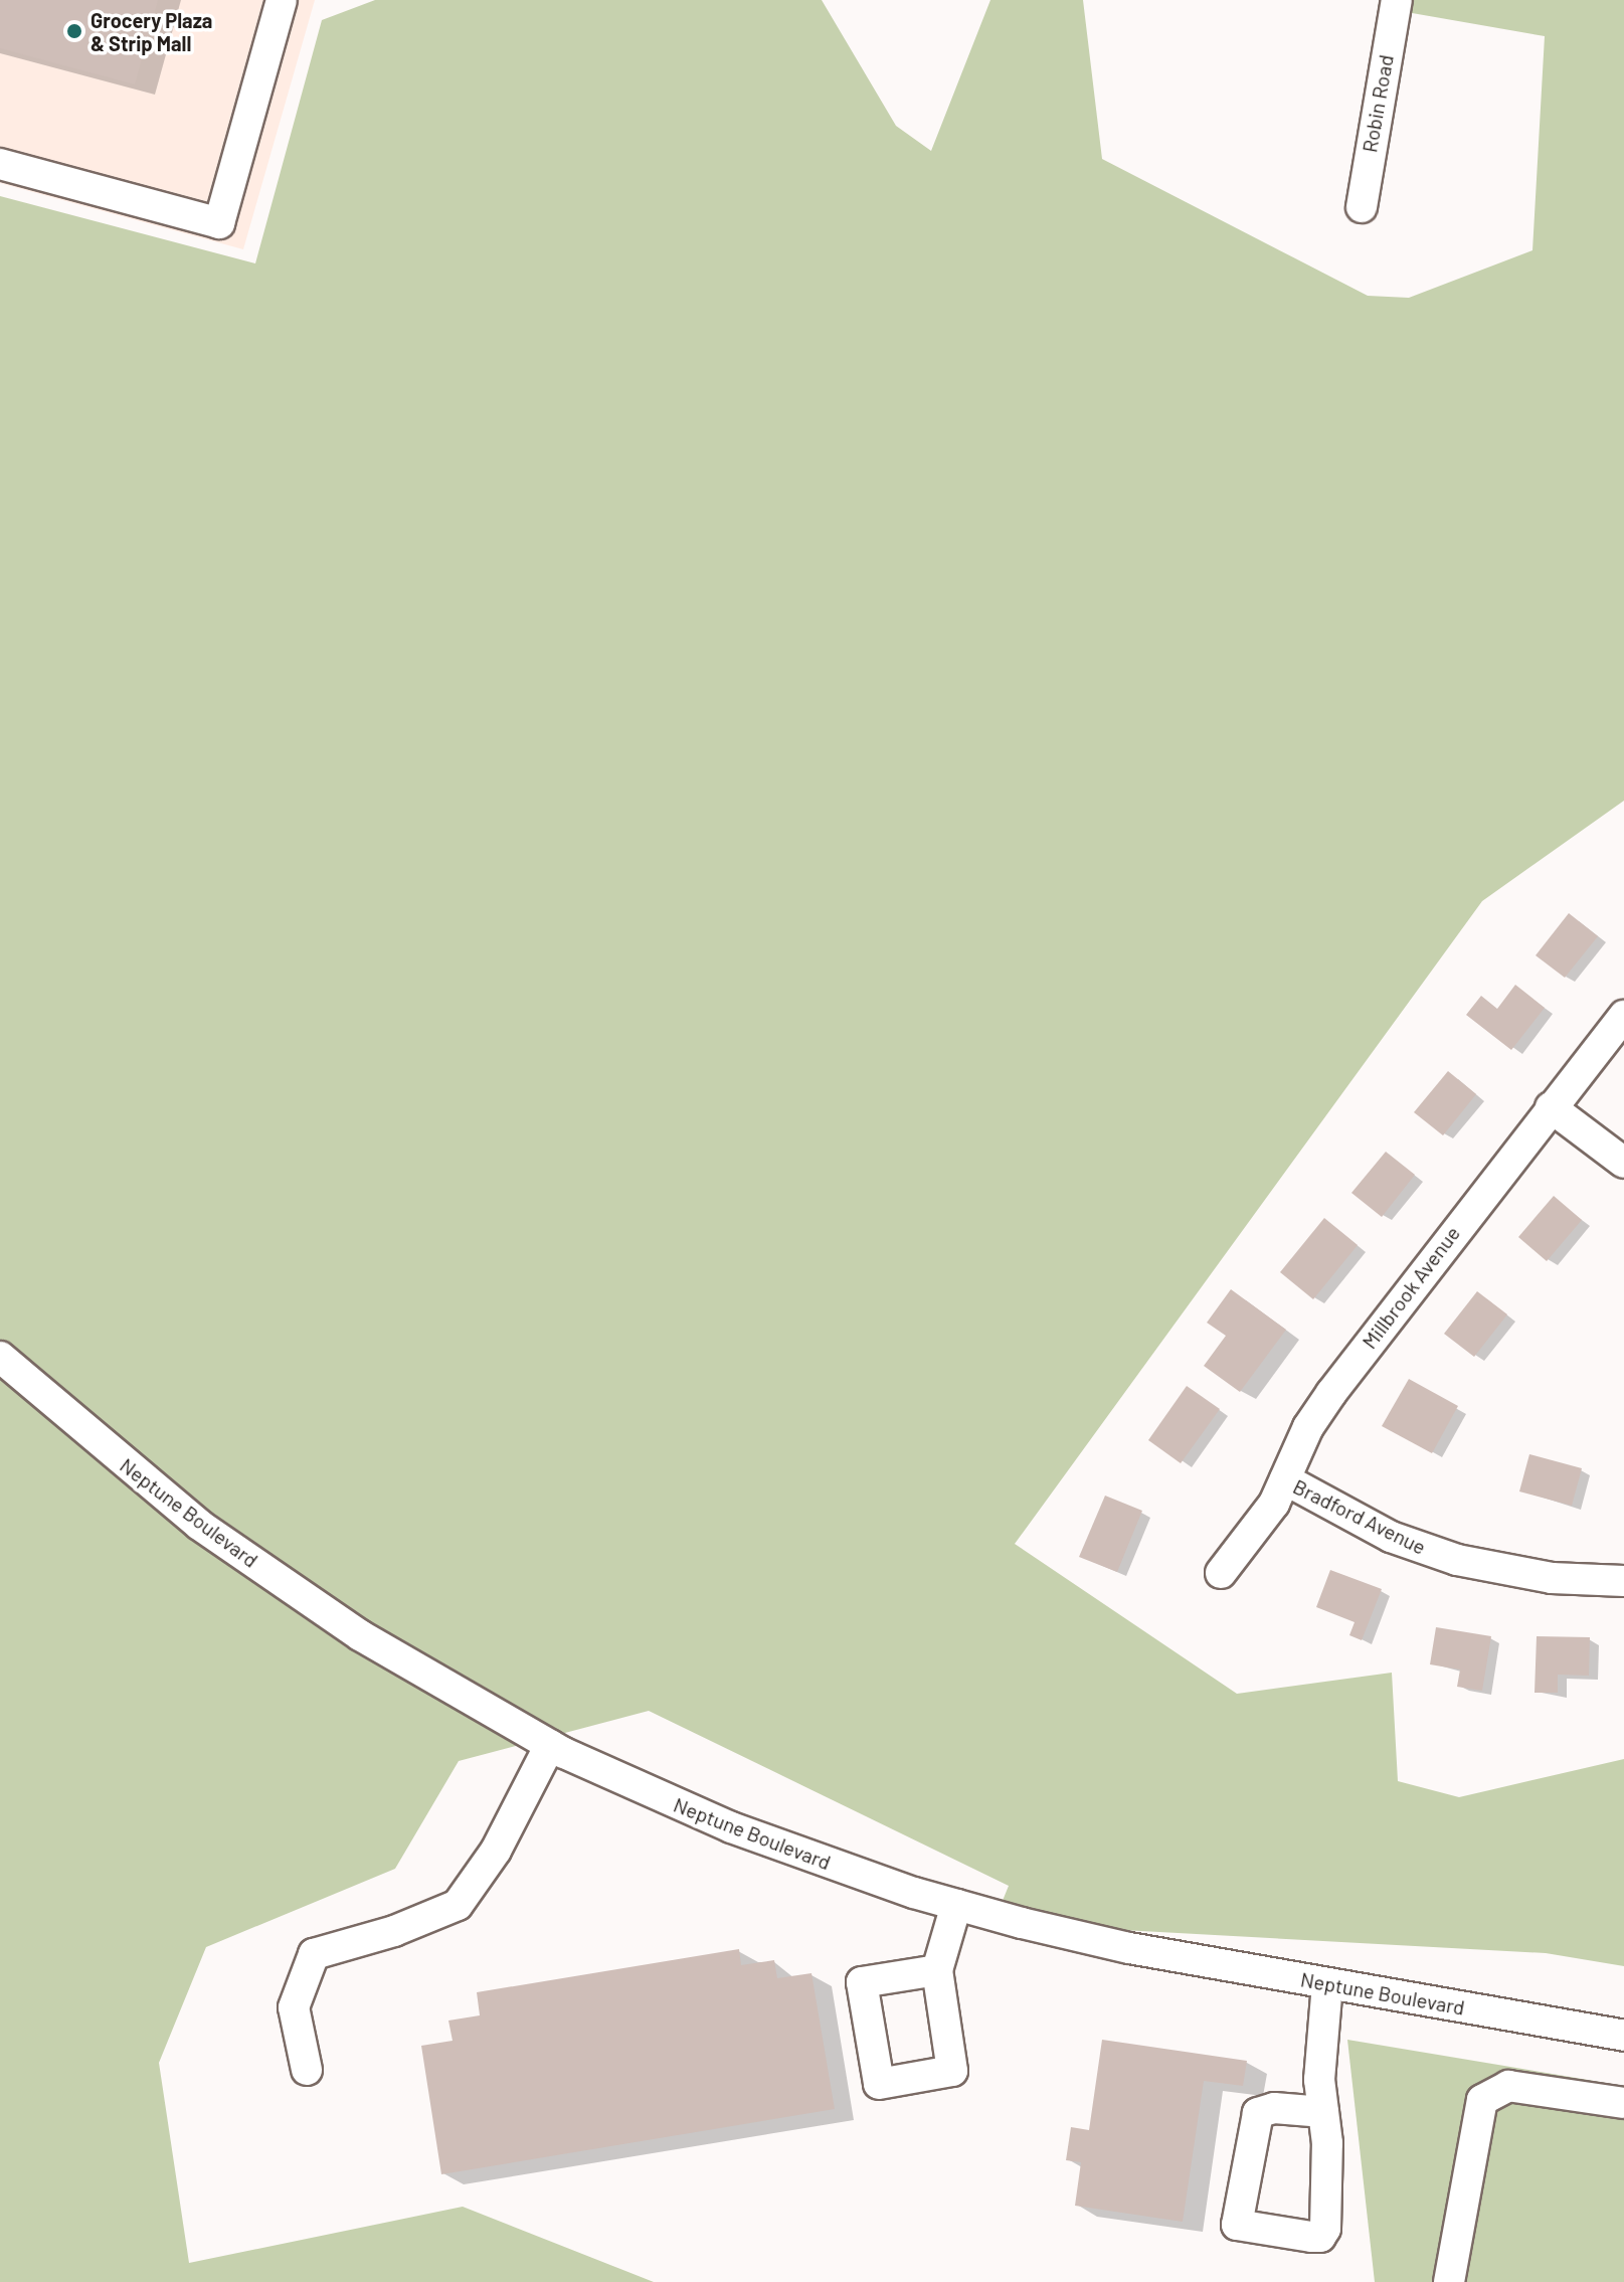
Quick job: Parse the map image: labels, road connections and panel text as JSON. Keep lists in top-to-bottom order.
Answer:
{
  "streets": {
    "street": [
      "Robin Road",
      "Millbrook Avenue",
      "Neptune Boulevard",
      "Bradford Avenue"
    ]
  },
  "crossings": [
    ["Millbrook Avenue", "Bradford Avenue"]
  ],
  "places": ["Grocery Plaza & Strip Mall"]
}
